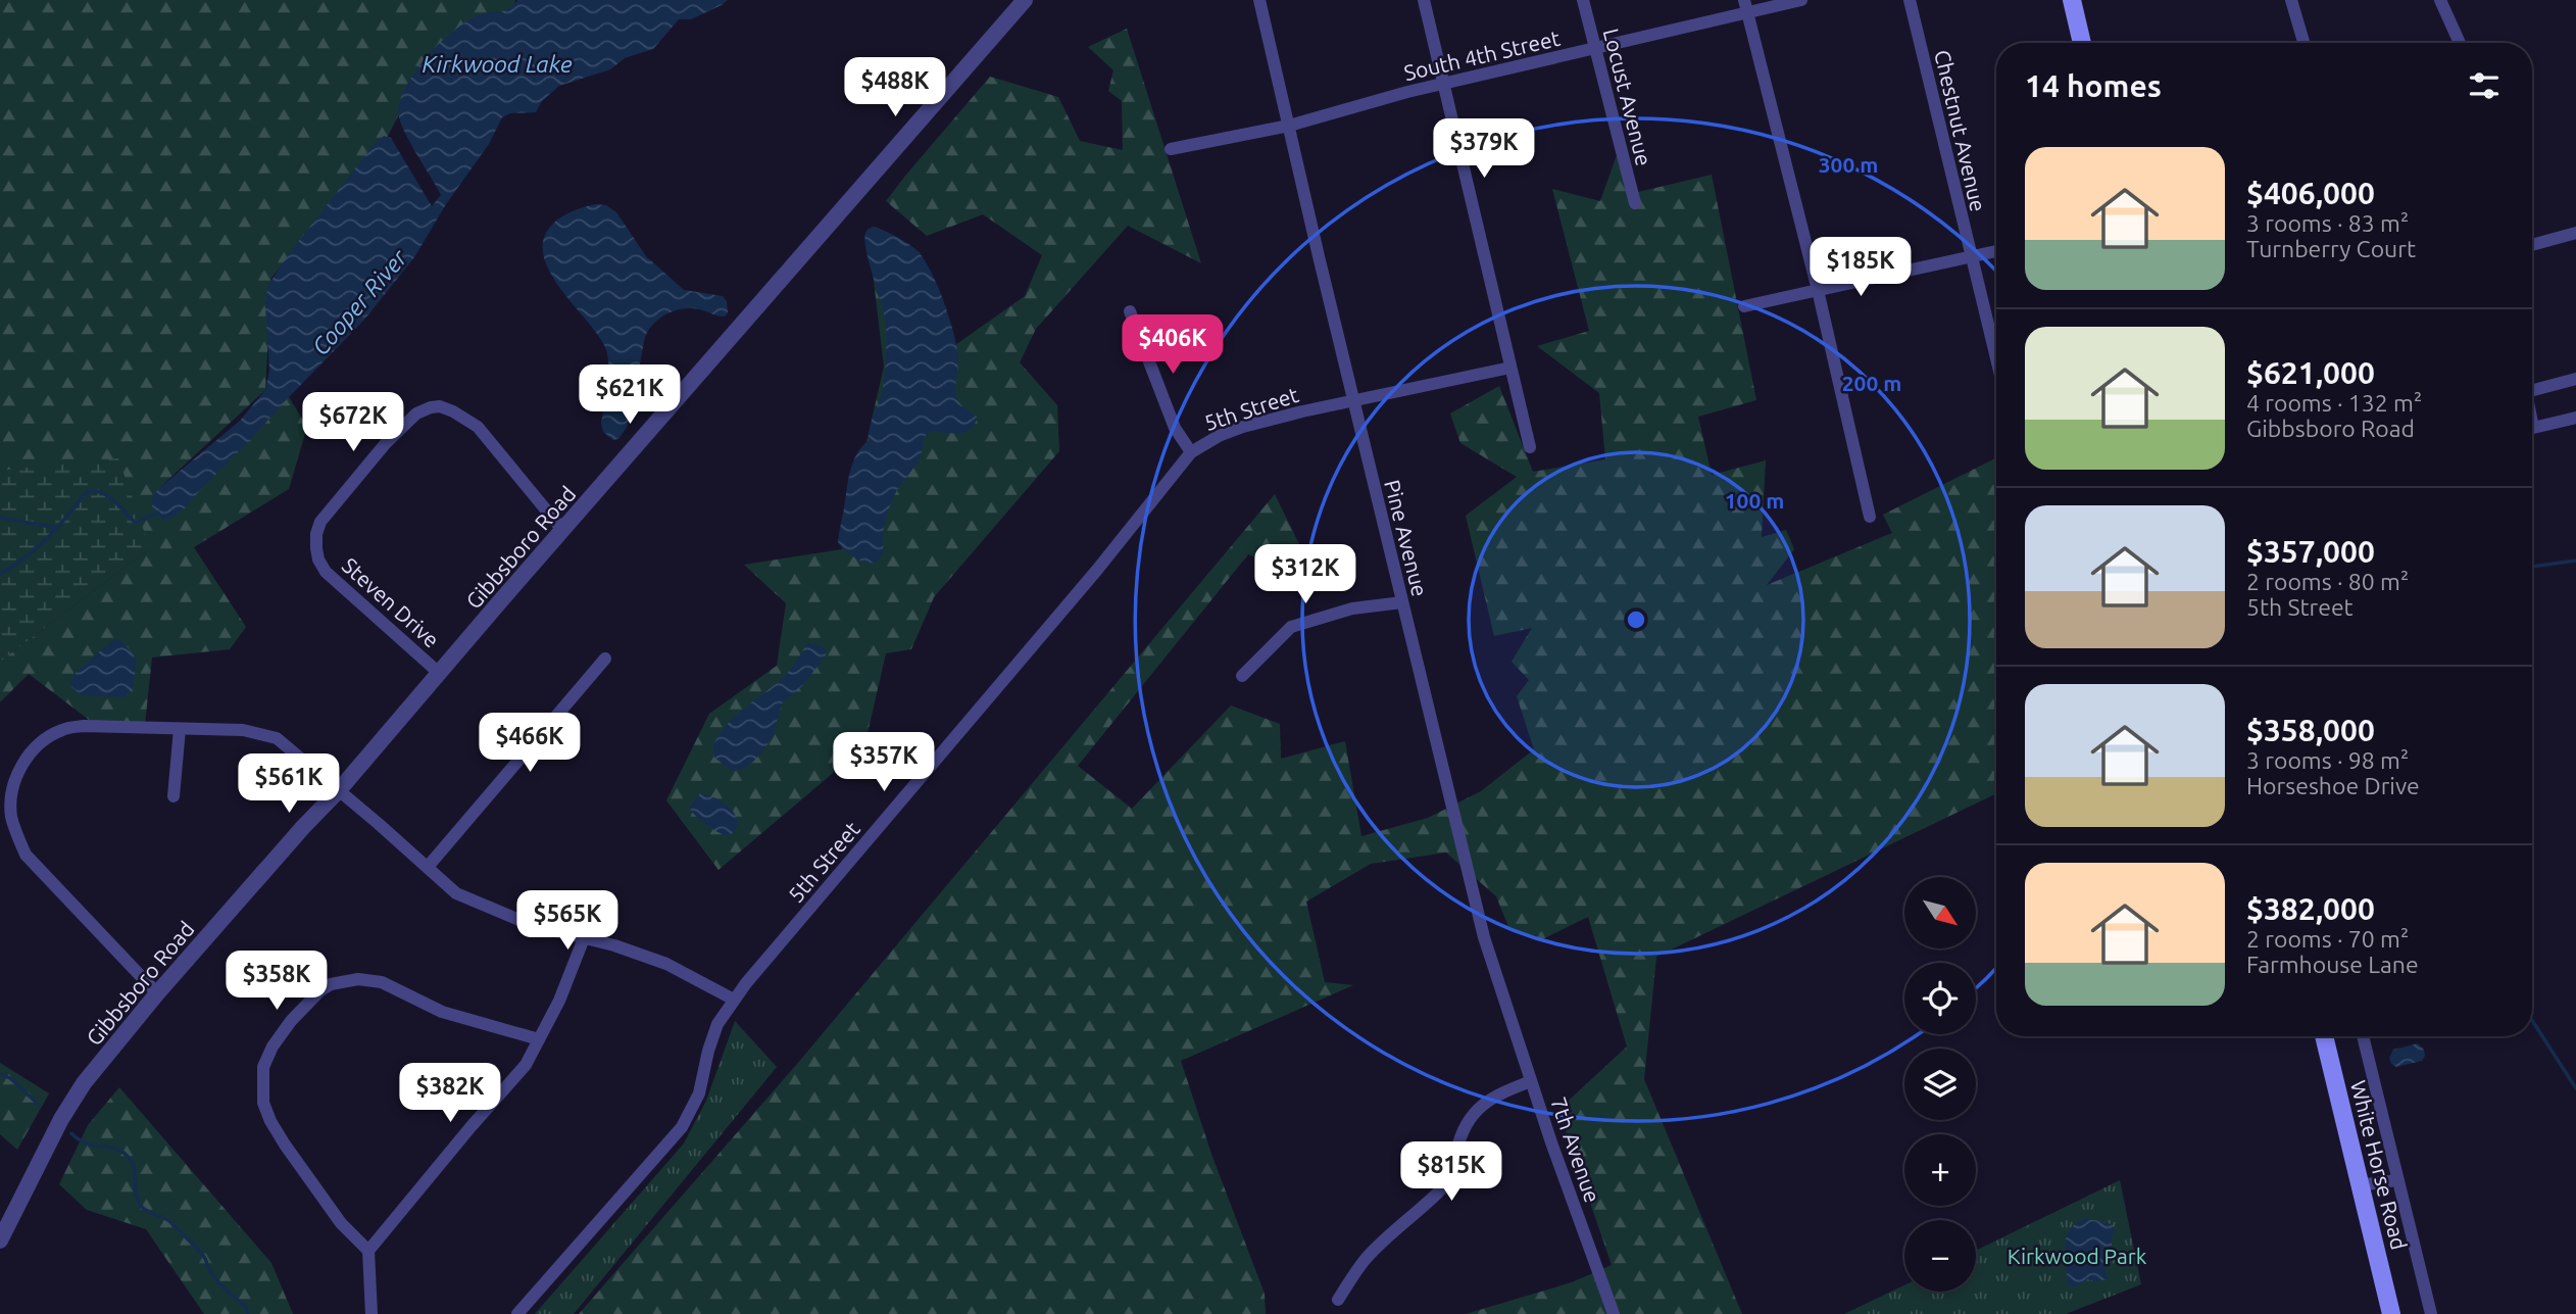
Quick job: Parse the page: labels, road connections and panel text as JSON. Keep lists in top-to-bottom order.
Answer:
{
  "streets": {
    "main road": ["White Horse Road"],
    "street": [
      "South 4th Street",
      "Locust Avenue",
      "Chestnut Avenue",
      "5th Street",
      "Pine Avenue",
      "Gibbsboro Road",
      "Steven Drive",
      "7th Avenue"
    ]
  },
  "crossings": [
    ["South 4th Street", "Locust Avenue"],
    ["South 4th Street", "Pine Avenue"],
    ["5th Street", "Pine Avenue"],
    ["Pine Avenue", "7th Avenue"],
    ["Gibbsboro Road", "Steven Drive"]
  ],
  "water": ["Kirkwood Lake", "Cooper River"],
  "parks": ["Kirkwood Park"],
  "north": "bottom right",
  "page": {
    "heading": "14 homes",
    "price": [
      "$488K",
      "$379K",
      "$185K",
      "$406K",
      "$621K",
      "$672K",
      "$312K",
      "$466K",
      "$357K",
      "$561K",
      "$565K",
      "$358K",
      "$382K",
      "$815K"
    ],
    "list": [
      {
        "name": "$406,000",
        "note": "3 rooms · 83 m² · Turnberry Court"
      },
      {
        "name": "$621,000",
        "note": "4 rooms · 132 m² · Gibbsboro Road"
      },
      {
        "name": "$357,000",
        "note": "2 rooms · 80 m² · 5th Street"
      },
      {
        "name": "$358,000",
        "note": "3 rooms · 98 m² · Horseshoe Drive"
      },
      {
        "name": "$382,000",
        "note": "2 rooms · 70 m² · Farmhouse Lane"
      }
    ],
    "map_buttons": ["+", "−"]
  },
  "rings": ["300 m", "200 m", "100 m"]
}
